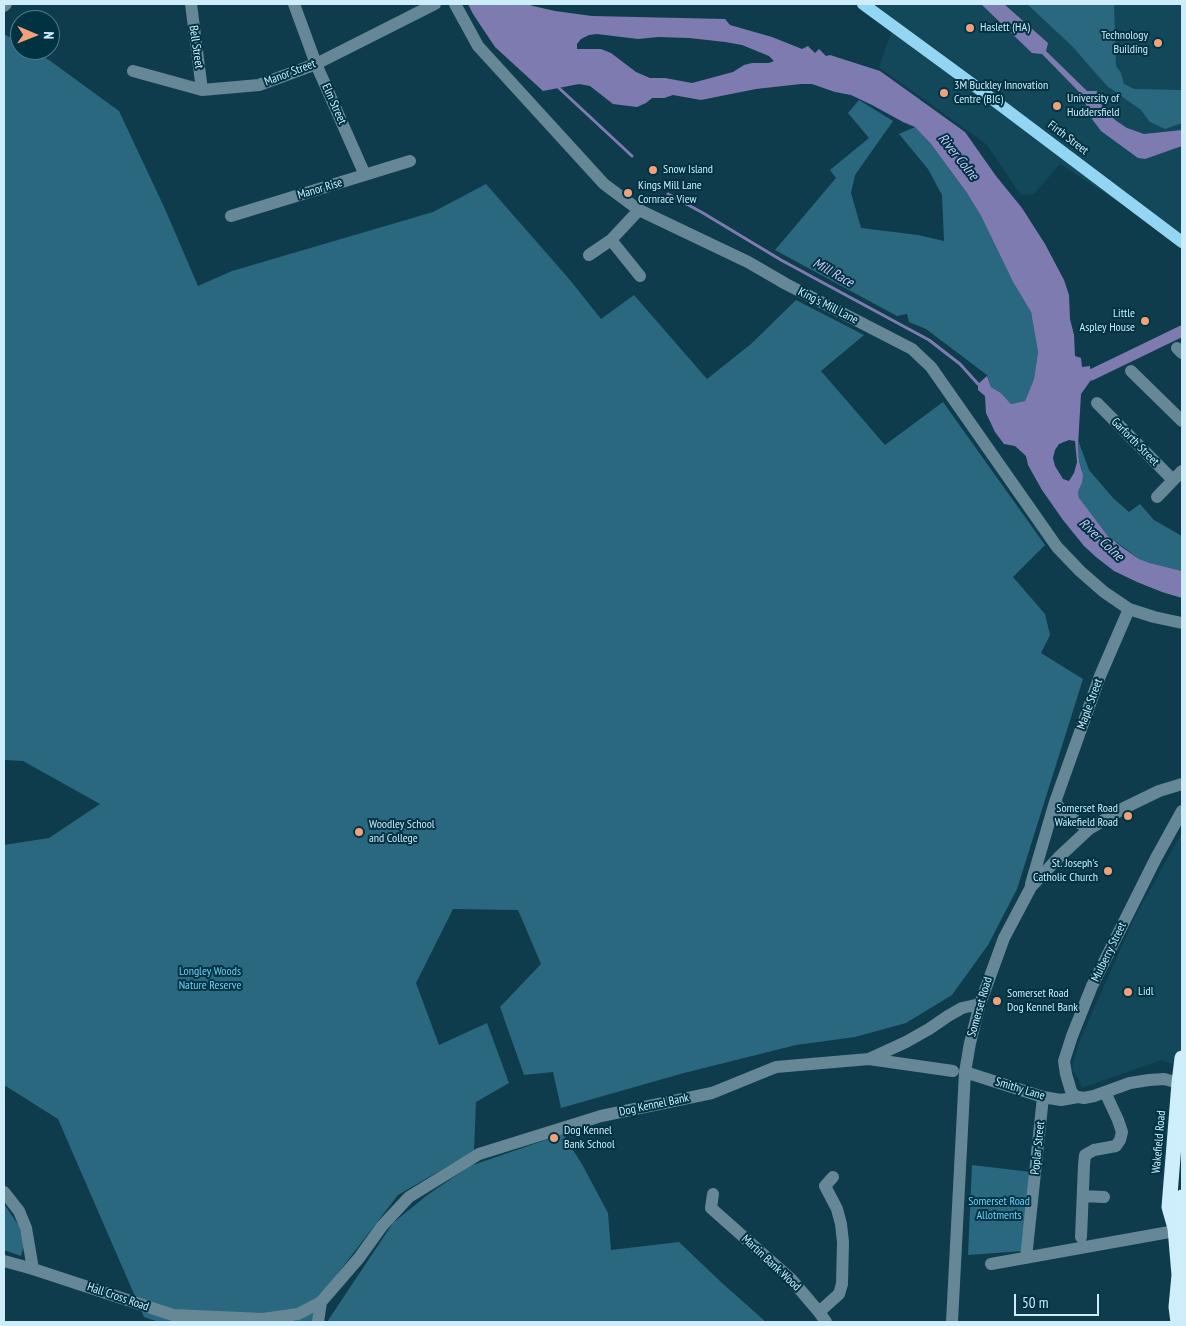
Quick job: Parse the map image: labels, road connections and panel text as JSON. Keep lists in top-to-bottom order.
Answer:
{
  "streets": {
    "highway": ["Wakefield Road"],
    "main road": ["Firth Street"],
    "street": [
      "Bell Street",
      "Manor Street",
      "Elm Street",
      "Manor Rise",
      "King's Mill Lane",
      "Garforth Street",
      "Maple Street",
      "Mulberry Street",
      "Somerset Road",
      "Smithy Lane",
      "Dog Kennel Bank",
      "Poplar Street",
      "Martin Bank Wood",
      "Hall Cross Road"
    ]
  },
  "crossings": [
    ["Bell Street", "Manor Street"],
    ["Manor Street", "Elm Street"],
    ["Elm Street", "Manor Rise"],
    ["King's Mill Lane", "Maple Street"],
    ["Maple Street", "Somerset Road"],
    ["Mulberry Street", "Smithy Lane"],
    ["Somerset Road", "Smithy Lane"],
    ["Somerset Road", "Dog Kennel Bank"],
    ["Smithy Lane", "Dog Kennel Bank"],
    ["Smithy Lane", "Wakefield Road"],
    ["Smithy Lane", "Poplar Street"],
    ["Dog Kennel Bank", "Hall Cross Road"]
  ],
  "water": ["River Colne", "Mill Race"],
  "parks": ["Longley Woods Nature Reserve", "Somerset Road Allotments"],
  "places": [
    "Haslett (HA)",
    "Technology Building",
    "3M Buckley Innovation Centre (BIC)",
    "University of Huddersfield",
    "Snow Island",
    "Kings Mill Lane Cornrace View",
    "Little Aspley House",
    "Somerset Road Wakefield Road",
    "Woodley School and College",
    "St. Joseph's Catholic Church",
    "Lidl",
    "Somerset Road Dog Kennel Bank",
    "Dog Kennel Bank School"
  ],
  "scale_bar": "50 m",
  "north": "right"
}
